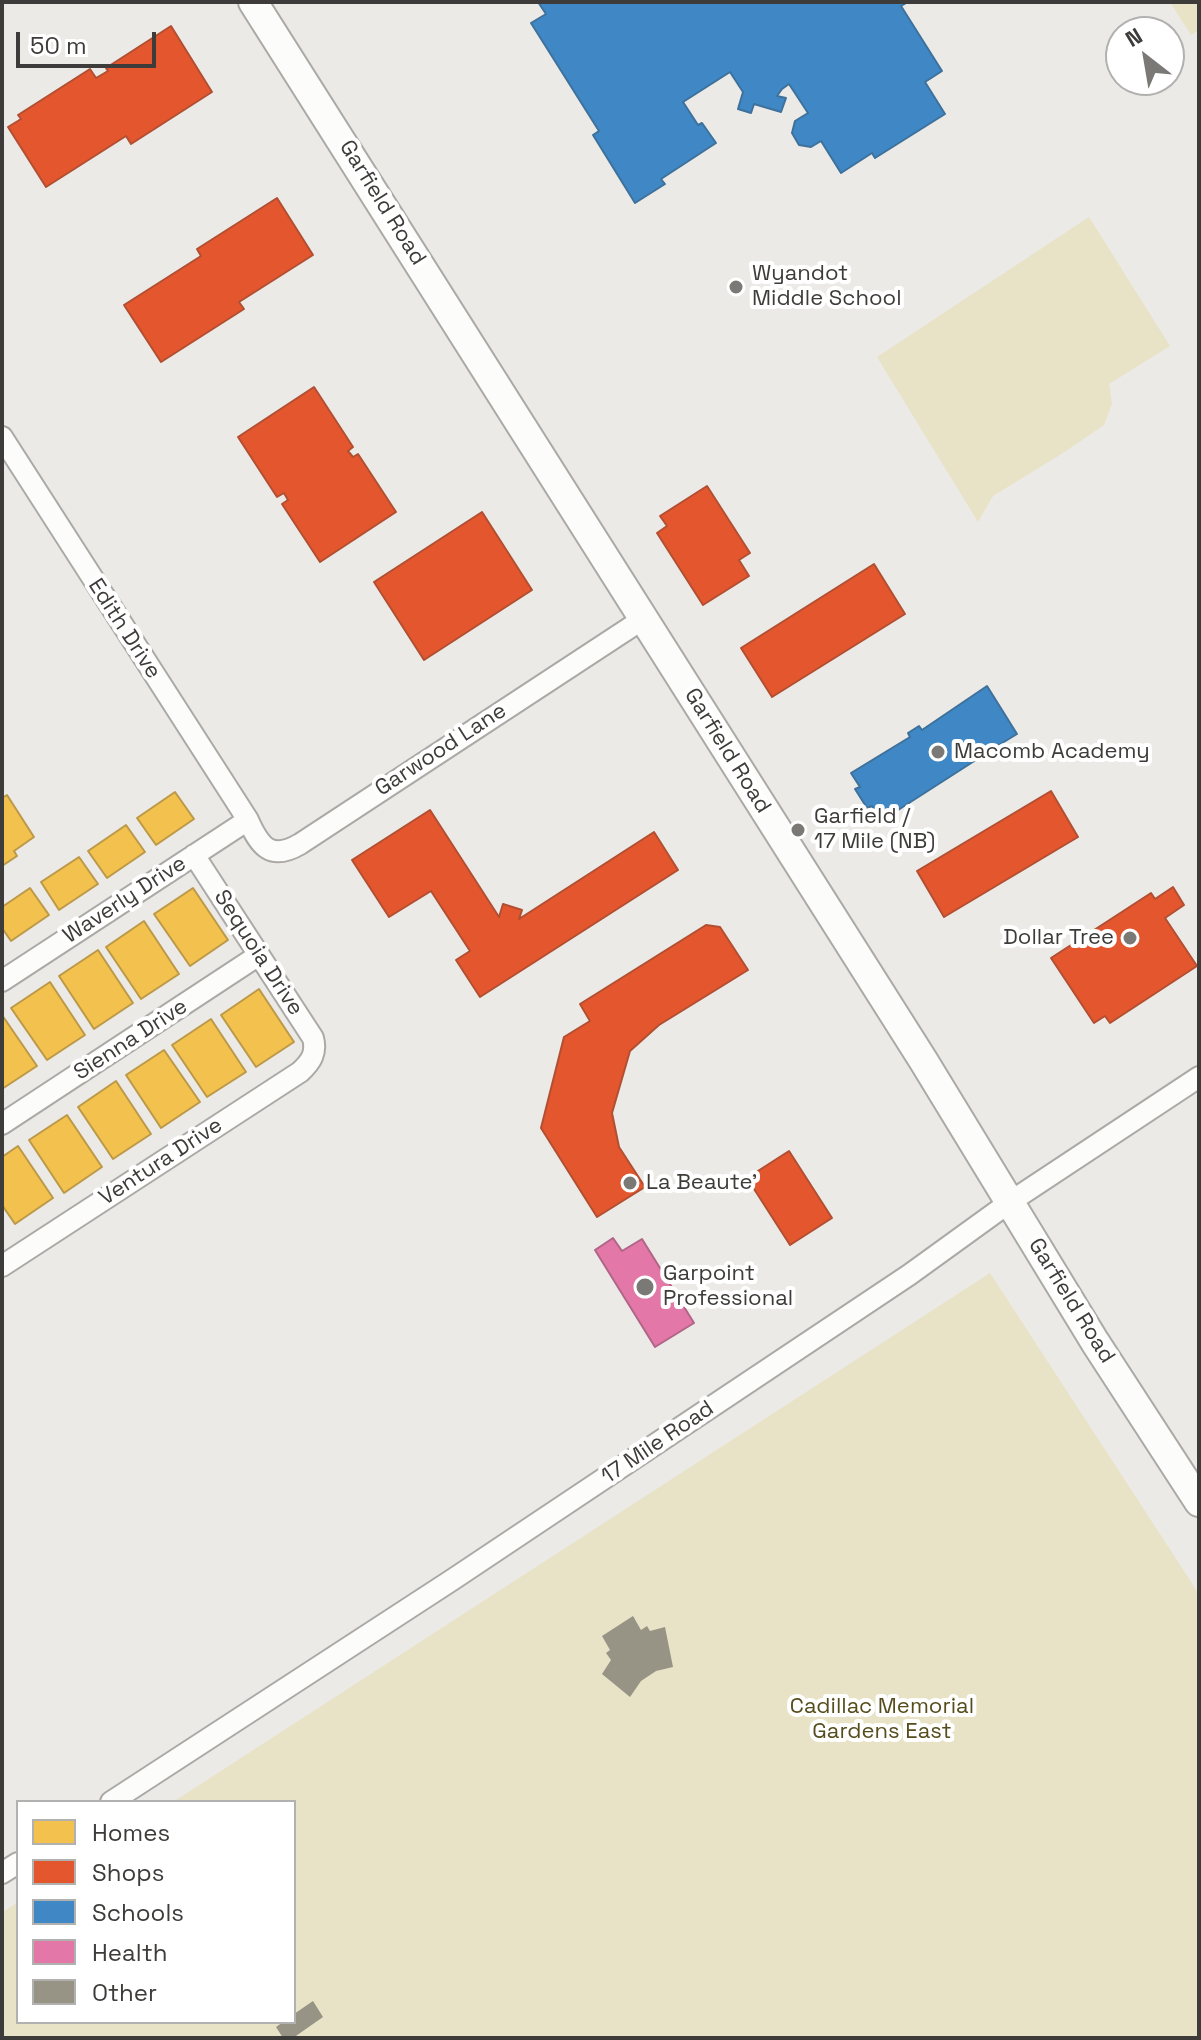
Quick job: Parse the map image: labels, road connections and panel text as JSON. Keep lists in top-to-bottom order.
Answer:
{
  "streets": {
    "main road": ["Garfield Road"],
    "street": [
      "Edith Drive",
      "Garwood Lane",
      "Waverly Drive",
      "Sequoia Drive",
      "Sienna Drive",
      "Ventura Drive",
      "17 Mile Road"
    ]
  },
  "crossings": [
    ["Garfield Road", "Garwood Lane"],
    ["Garfield Road", "17 Mile Road"],
    ["Edith Drive", "Garwood Lane"],
    ["Edith Drive", "Waverly Drive"],
    ["Garwood Lane", "Waverly Drive"],
    ["Waverly Drive", "Sequoia Drive"],
    ["Sequoia Drive", "Sienna Drive"],
    ["Sequoia Drive", "Ventura Drive"]
  ],
  "parks": ["Cadillac Memorial Gardens East"],
  "places": [
    "Wyandot Middle School",
    "Macomb Academy",
    "Garfield / 17 Mile (NB)",
    "Dollar Tree",
    "La Beaute'",
    "Garpoint Professional"
  ],
  "legend": [
    "Homes",
    "Shops",
    "Schools",
    "Health",
    "Other"
  ],
  "scale_bar": "50 m",
  "north": "top left"
}
